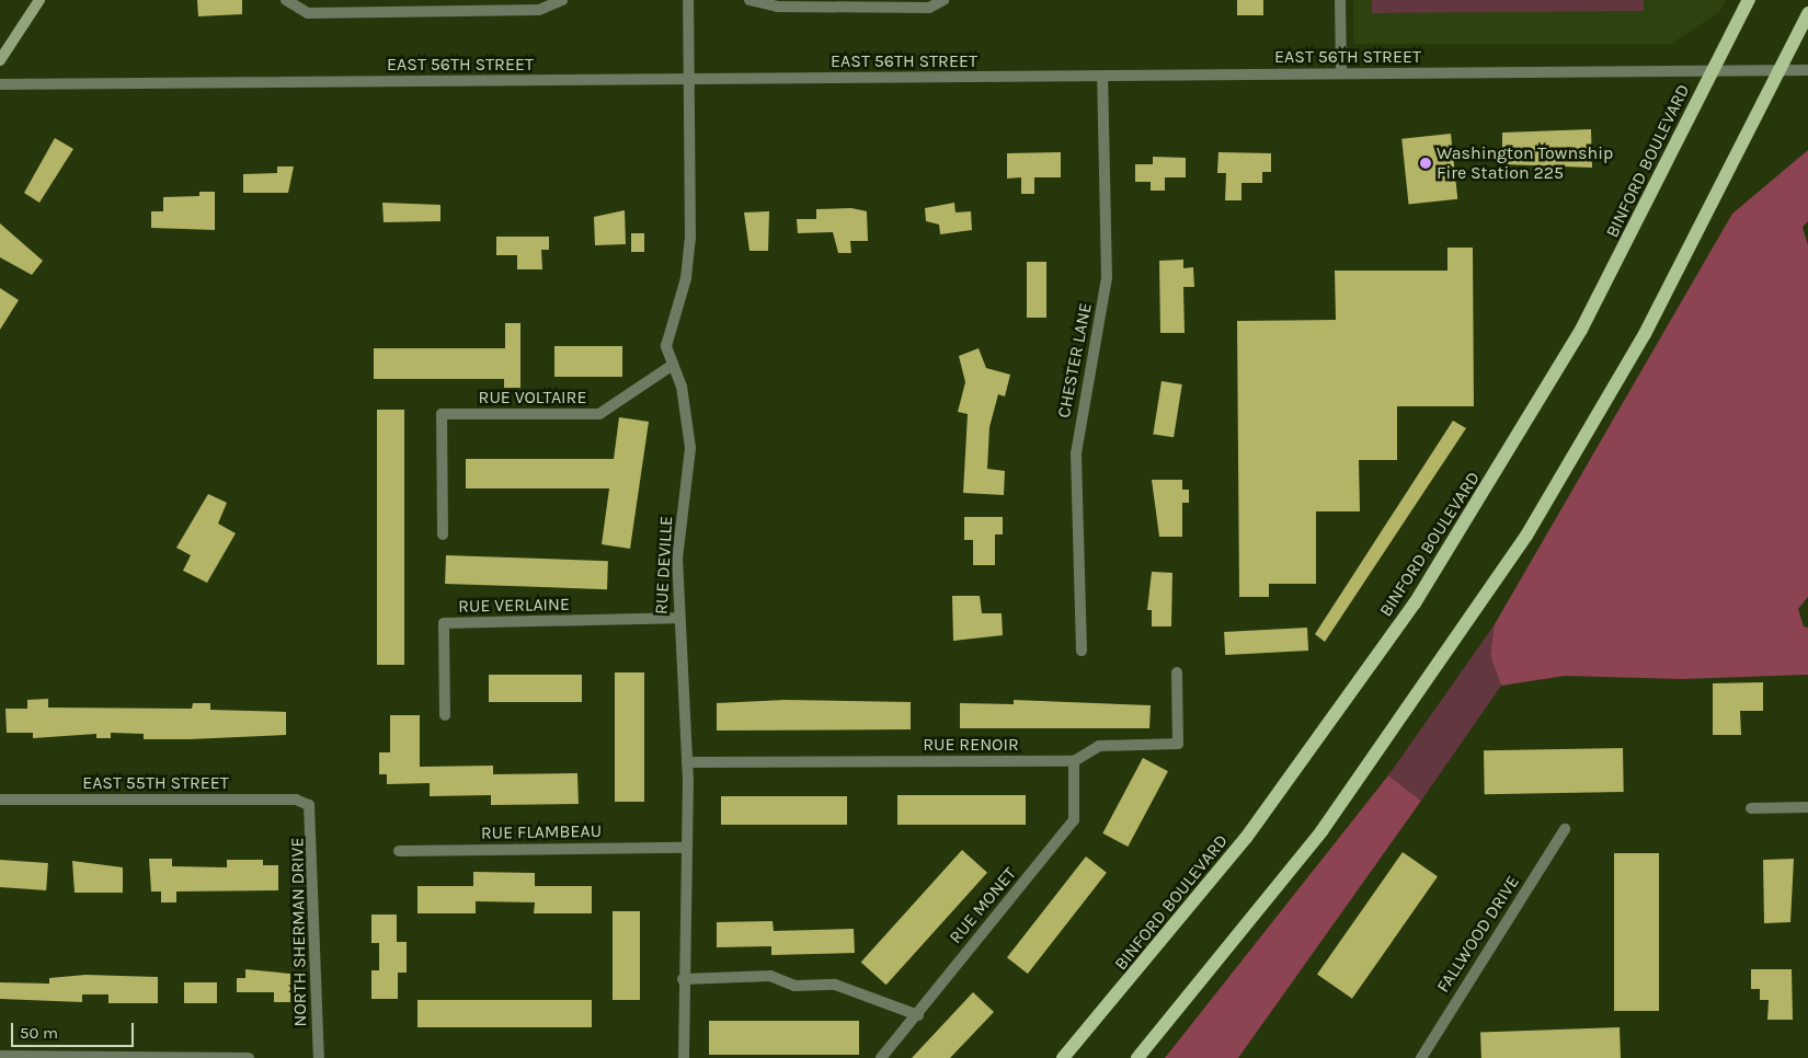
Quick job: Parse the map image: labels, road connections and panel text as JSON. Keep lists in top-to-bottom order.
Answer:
{
  "streets": {
    "main road": ["BINFORD BOULEVARD"],
    "street": [
      "EAST 56TH STREET",
      "CHESTER LANE",
      "RUE VOLTAIRE",
      "RUE DEVILLE",
      "RUE VERLAINE",
      "RUE RENOIR",
      "EAST 55TH STREET",
      "RUE FLAMBEAU",
      "RUE MONET",
      "NORTH SHERMAN DRIVE",
      "FALLWOOD DRIVE"
    ]
  },
  "crossings": [
    ["EAST 56TH STREET", "BINFORD BOULEVARD"],
    ["EAST 56TH STREET", "CHESTER LANE"],
    ["EAST 56TH STREET", "RUE DEVILLE"],
    ["RUE VOLTAIRE", "RUE DEVILLE"],
    ["RUE DEVILLE", "RUE VERLAINE"],
    ["RUE DEVILLE", "RUE RENOIR"],
    ["RUE DEVILLE", "RUE FLAMBEAU"],
    ["RUE RENOIR", "RUE MONET"],
    ["EAST 55TH STREET", "NORTH SHERMAN DRIVE"]
  ],
  "places": ["Washington Township Fire Station 225"],
  "scale_bar": "50 m"
}
